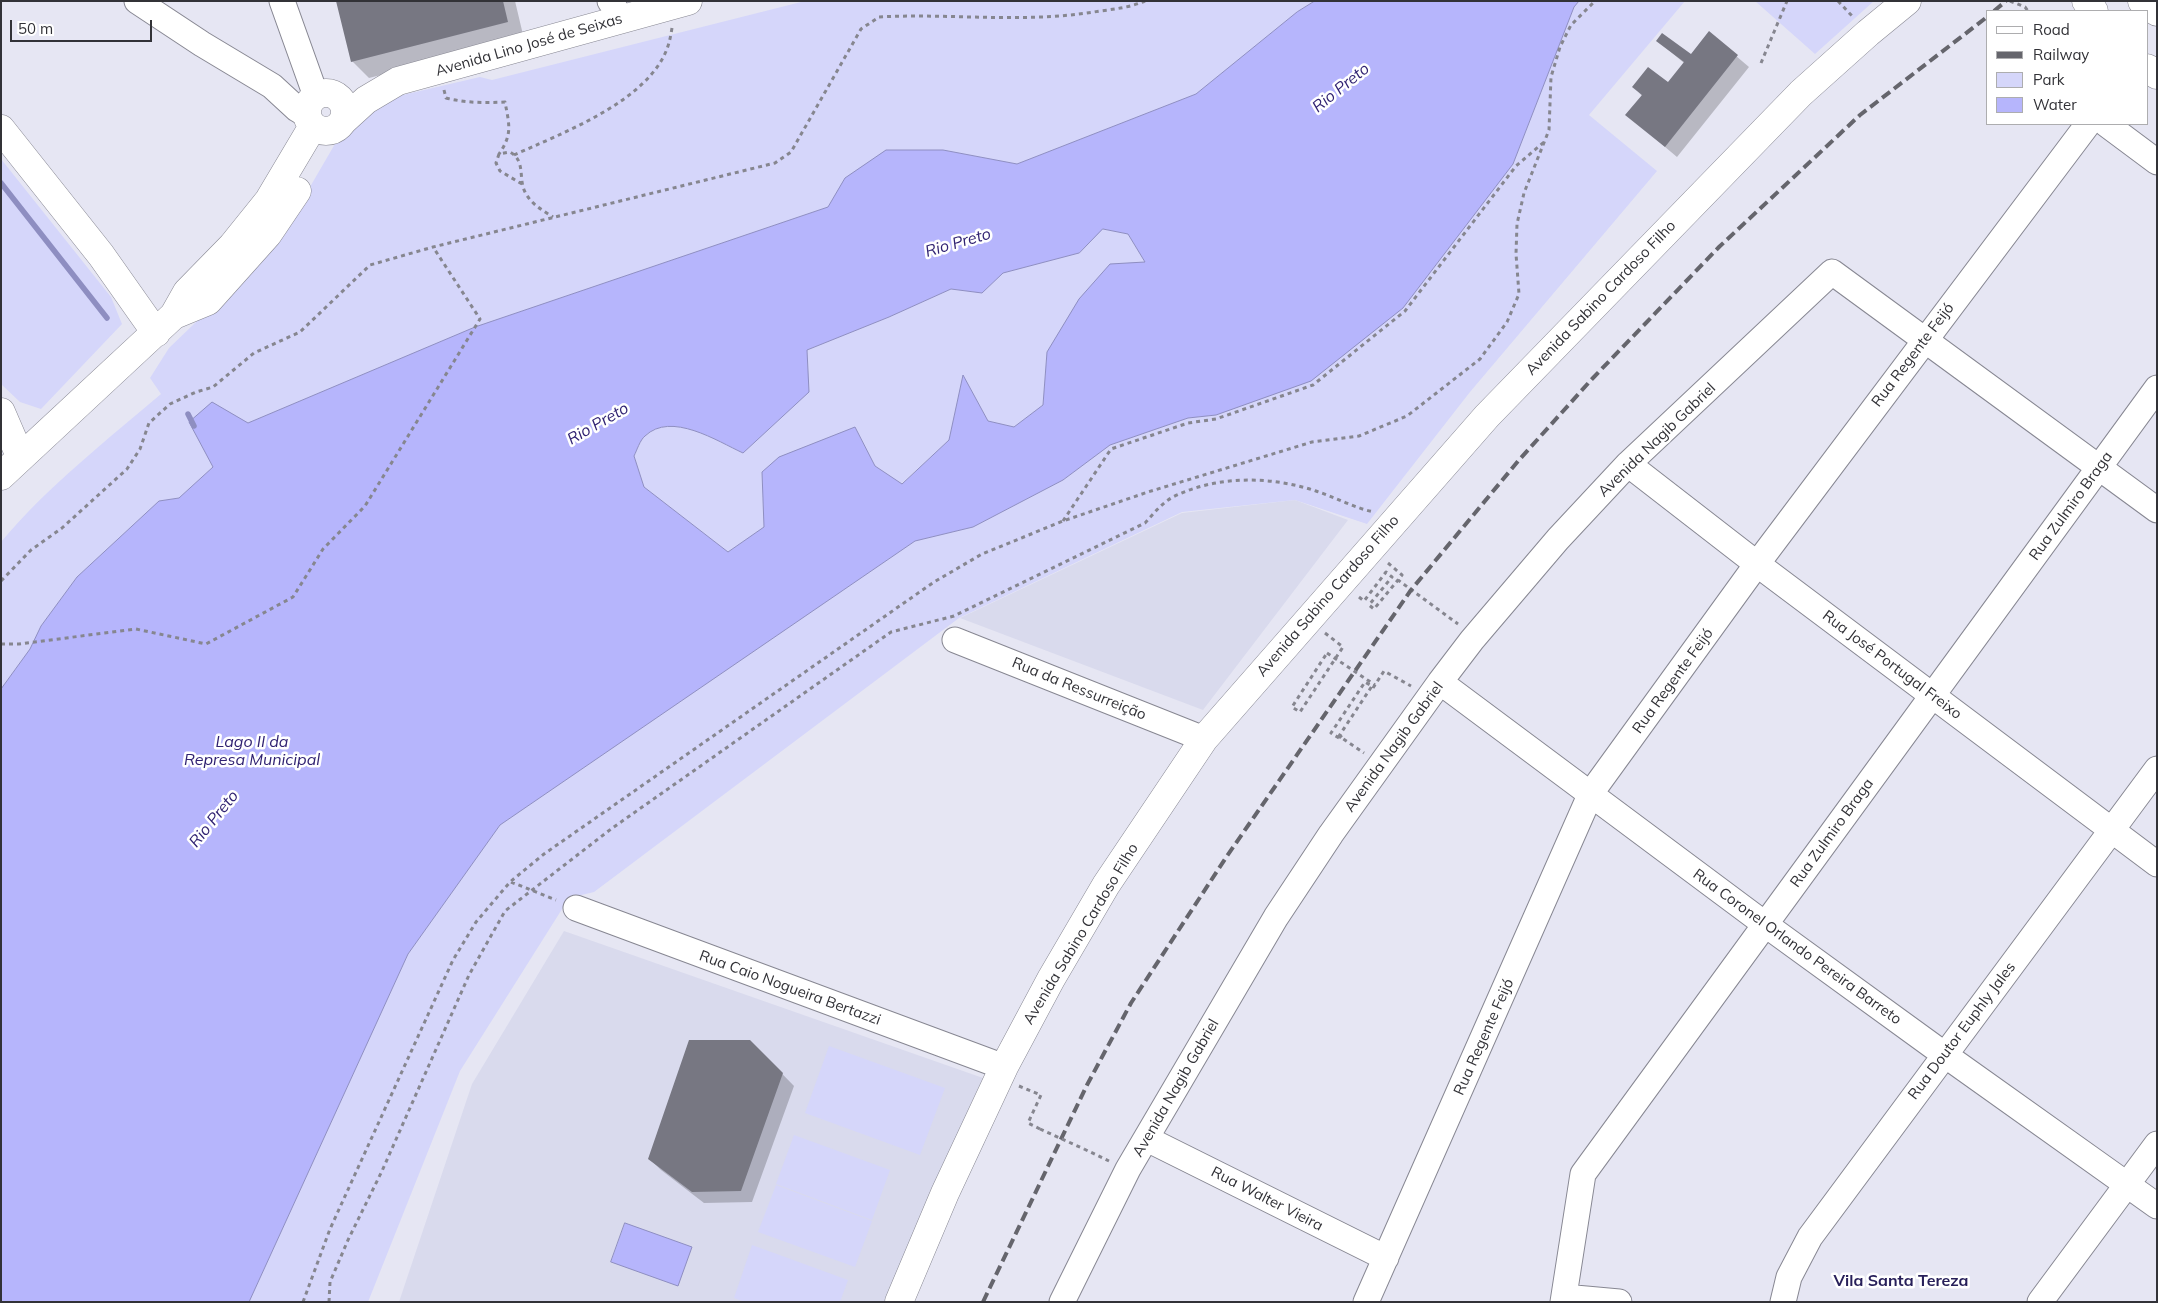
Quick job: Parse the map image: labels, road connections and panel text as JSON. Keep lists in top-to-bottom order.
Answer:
{
  "streets": {
    "main road": ["Avenida Lino José de Seixas", "Avenida Sabino Cardoso Filho"],
    "street": [
      "Rua Regente Feijó",
      "Avenida Nagib Gabriel",
      "Rua Zulmiro Braga",
      "Rua José Portugal Freixo",
      "Rua da Ressurreição",
      "Rua Coronel Orlando Pereira Barreto",
      "Rua Caio Nogueira Bertazzi",
      "Rua Doutor Euphly Jales",
      "Rua Walter Vieira"
    ]
  },
  "crossings": [
    ["Avenida Sabino Cardoso Filho", "Rua da Ressurreição"],
    ["Avenida Sabino Cardoso Filho", "Rua Caio Nogueira Bertazzi"],
    ["Rua Regente Feijó", "Avenida Nagib Gabriel"],
    ["Rua Regente Feijó", "Rua José Portugal Freixo"],
    ["Rua Regente Feijó", "Rua Coronel Orlando Pereira Barreto"],
    ["Rua Regente Feijó", "Rua Walter Vieira"],
    ["Avenida Nagib Gabriel", "Rua José Portugal Freixo"],
    ["Avenida Nagib Gabriel", "Rua Coronel Orlando Pereira Barreto"],
    ["Avenida Nagib Gabriel", "Rua Walter Vieira"],
    ["Rua Zulmiro Braga", "Rua José Portugal Freixo"],
    ["Rua Zulmiro Braga", "Rua Coronel Orlando Pereira Barreto"],
    ["Rua José Portugal Freixo", "Rua Doutor Euphly Jales"],
    ["Rua Coronel Orlando Pereira Barreto", "Rua Doutor Euphly Jales"]
  ],
  "districts": ["Vila Santa Tereza"],
  "water": ["Rio Preto", "Lago II da Represa Municipal"],
  "legend": [
    "Road",
    "Railway",
    "Park",
    "Water"
  ],
  "scale_bar": "50 m"
}
